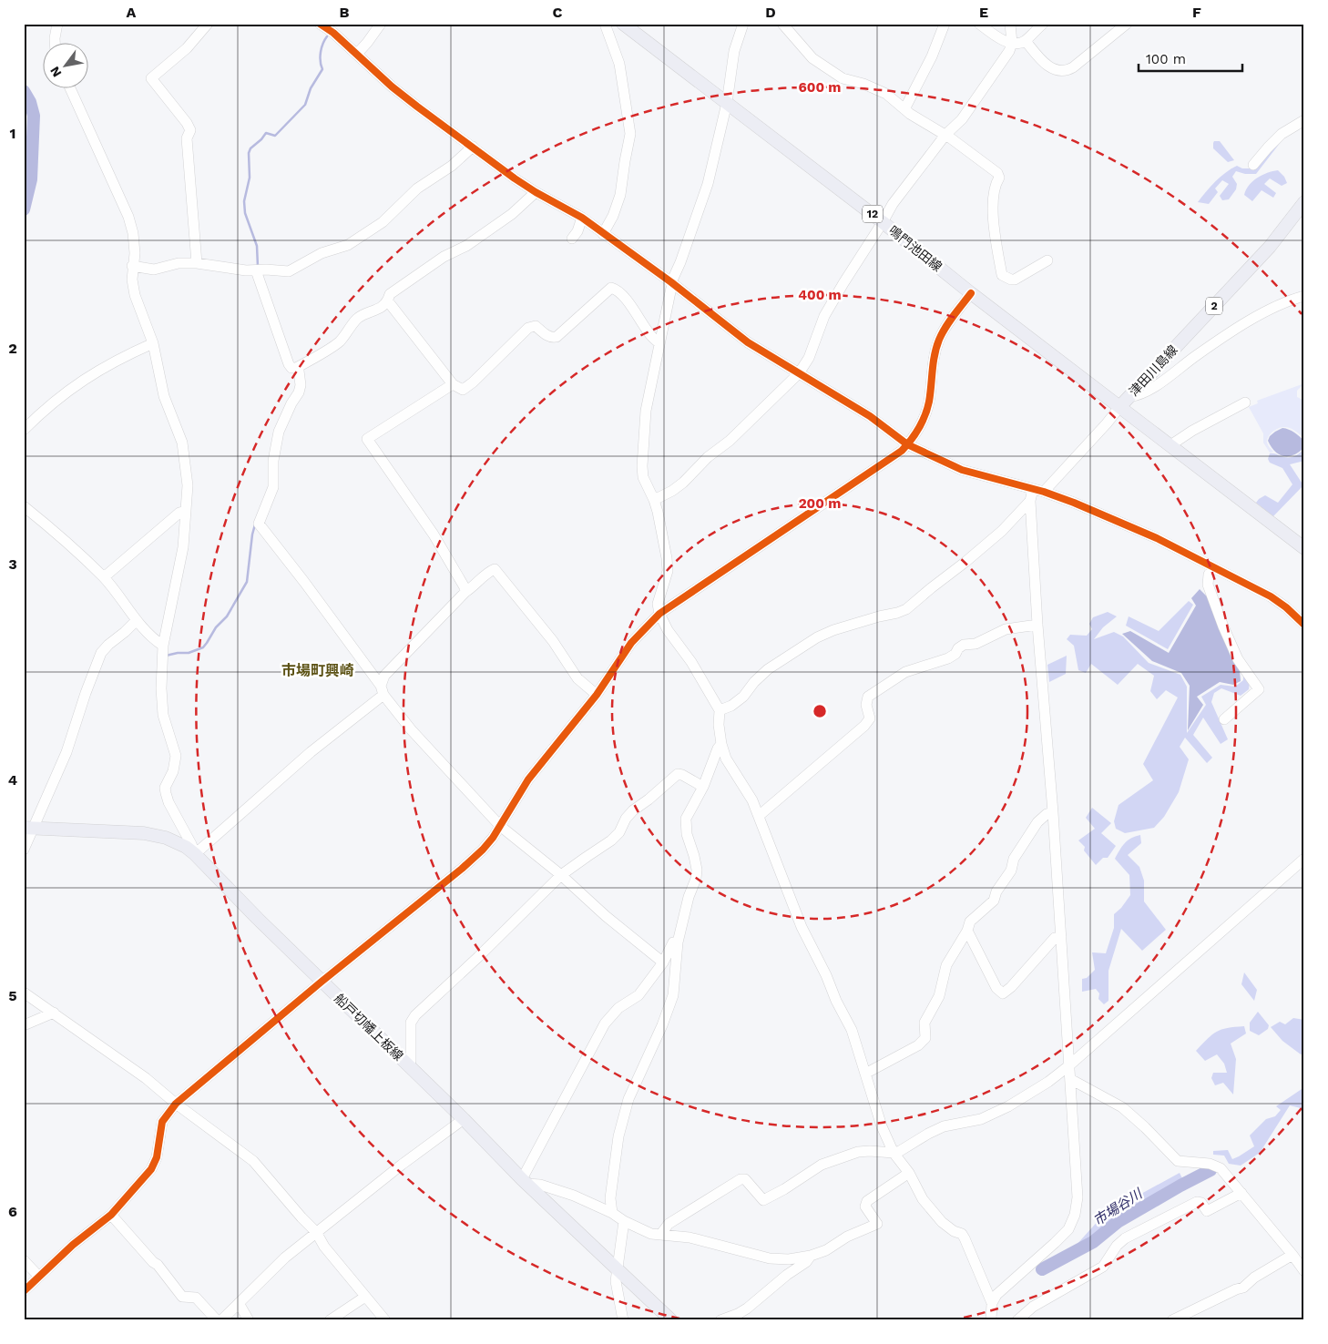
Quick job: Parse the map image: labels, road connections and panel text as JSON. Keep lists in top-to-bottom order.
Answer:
{
  "streets": {
    "main road": [
      "12",
      "鳴門池田線",
      "2",
      "津田川島線",
      "船戸切幡上板線"
    ]
  },
  "crossings": [
    ["鳴門池田線", "津田川島線"]
  ],
  "districts": ["市場町興崎"],
  "water": ["市場谷川"],
  "scale_bar": "100 m",
  "north": "bottom left",
  "grid": {
    "columns": [
      "A",
      "B",
      "C",
      "D",
      "E",
      "F"
    ],
    "rows": [
      "1",
      "2",
      "3",
      "4",
      "5",
      "6"
    ]
  },
  "rings": ["600 m", "400 m", "200 m"]
}
